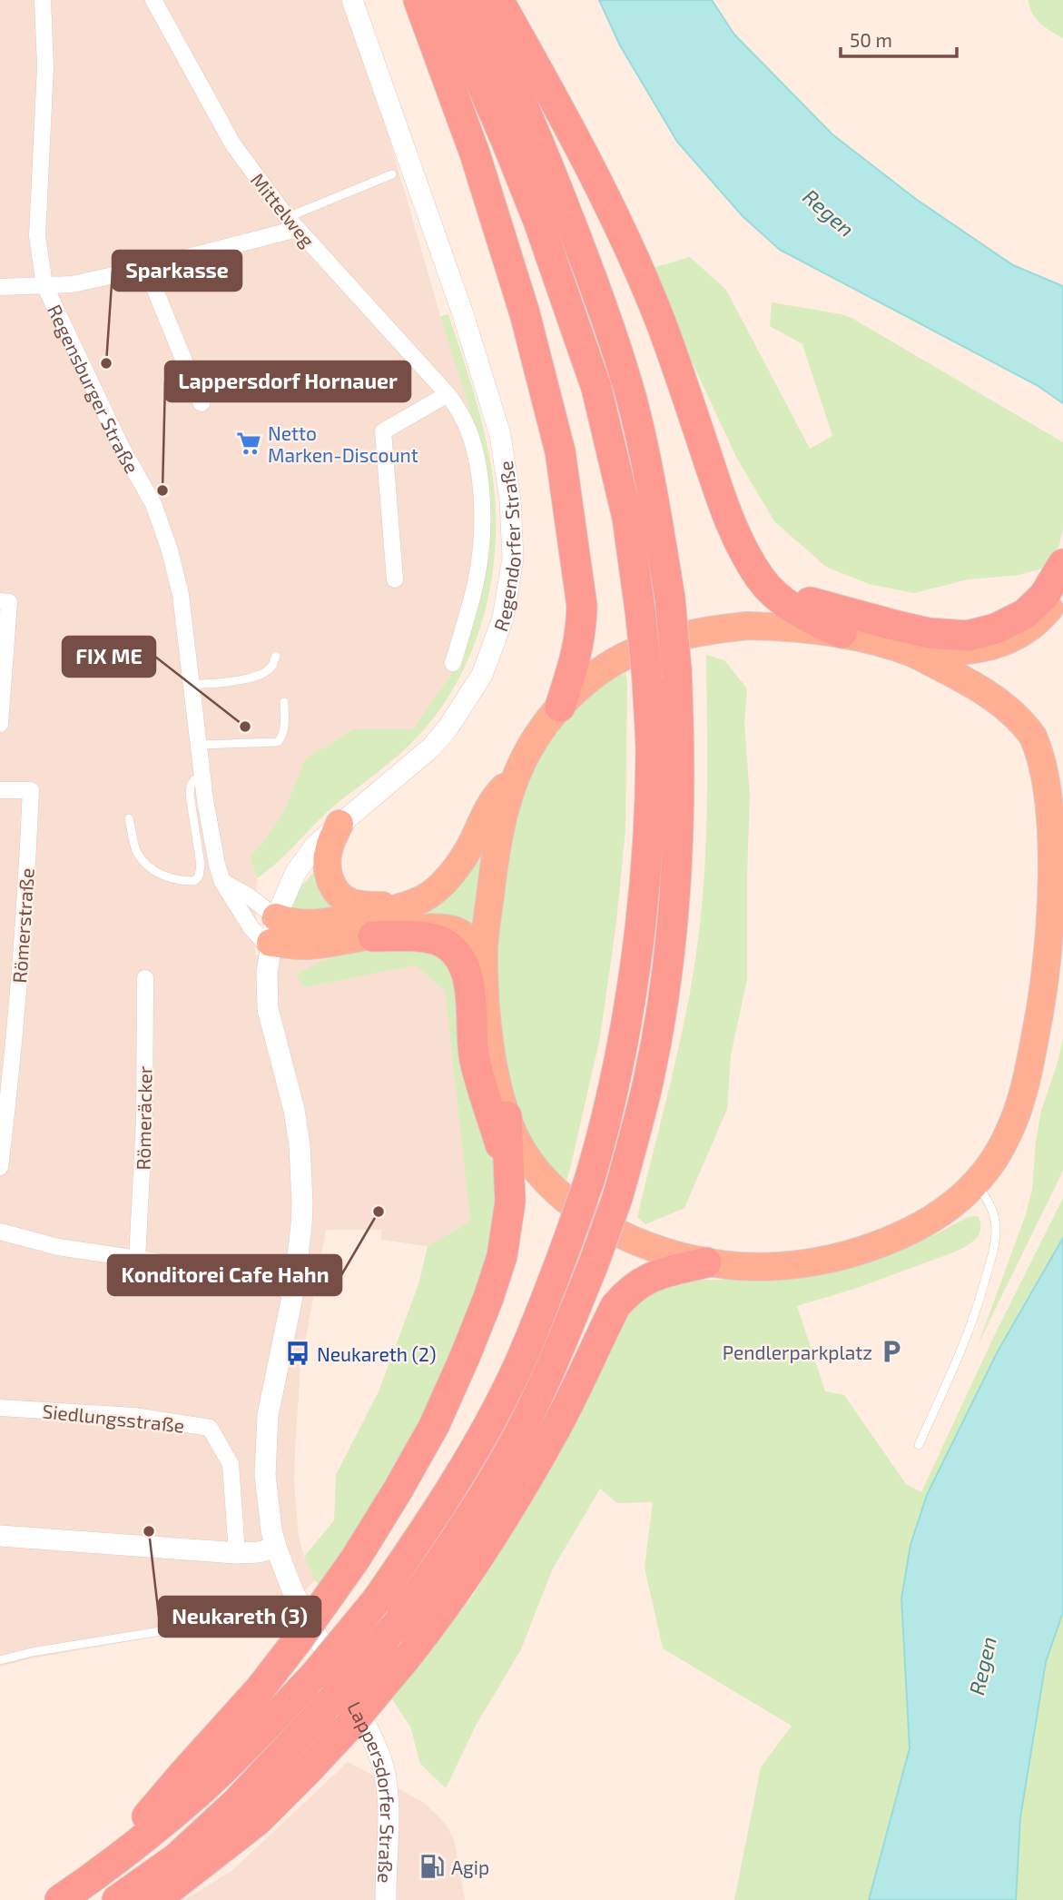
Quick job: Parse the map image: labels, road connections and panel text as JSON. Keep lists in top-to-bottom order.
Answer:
{
  "streets": {
    "street": [
      "Mittelweg",
      "Regensburger Straße",
      "Regendorfer Straße",
      "Römerstraße",
      "Römeräcker",
      "Siedlungsstraße",
      "Lappersdorfer Straße"
    ]
  },
  "crossings": [
    ["Regensburger Straße", "Regendorfer Straße"]
  ],
  "water": ["Regen"],
  "places": {
    "other": [
      "Sparkasse",
      "Lappersdorf Hornauer",
      "FIX ME",
      "Konditorei Cafe Hahn",
      "Neukareth (3)"
    ],
    "supermarket": ["Netto Marken-Discount"],
    "parking": ["Pendlerparkplatz"],
    "bus stop": ["Neukareth (2)"],
    "fuel station": ["Agip"]
  },
  "scale_bar": "50 m"
}
